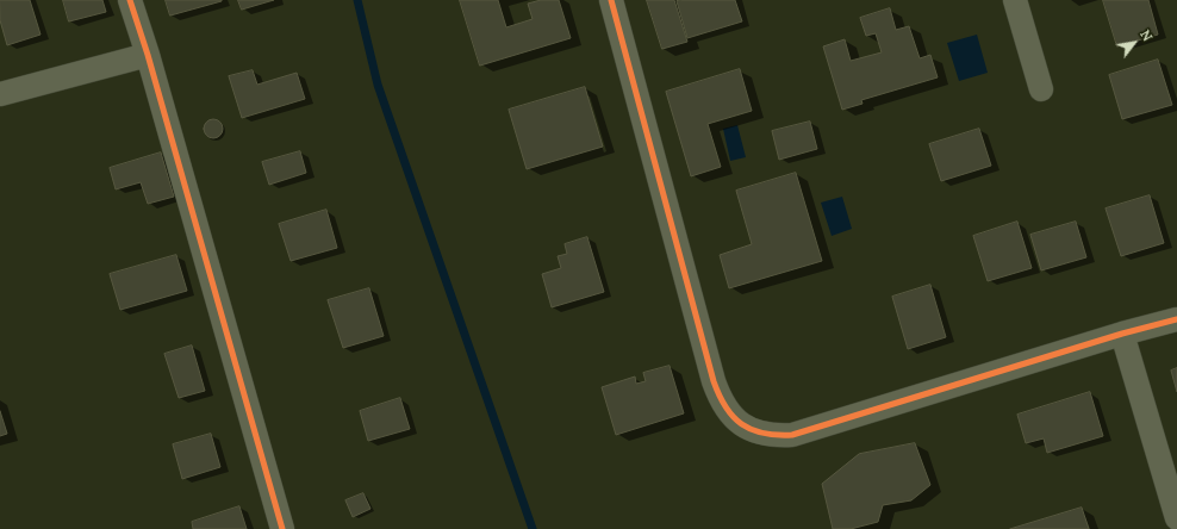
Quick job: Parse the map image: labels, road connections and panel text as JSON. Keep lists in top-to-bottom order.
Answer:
{
  "north": "top right"
}
